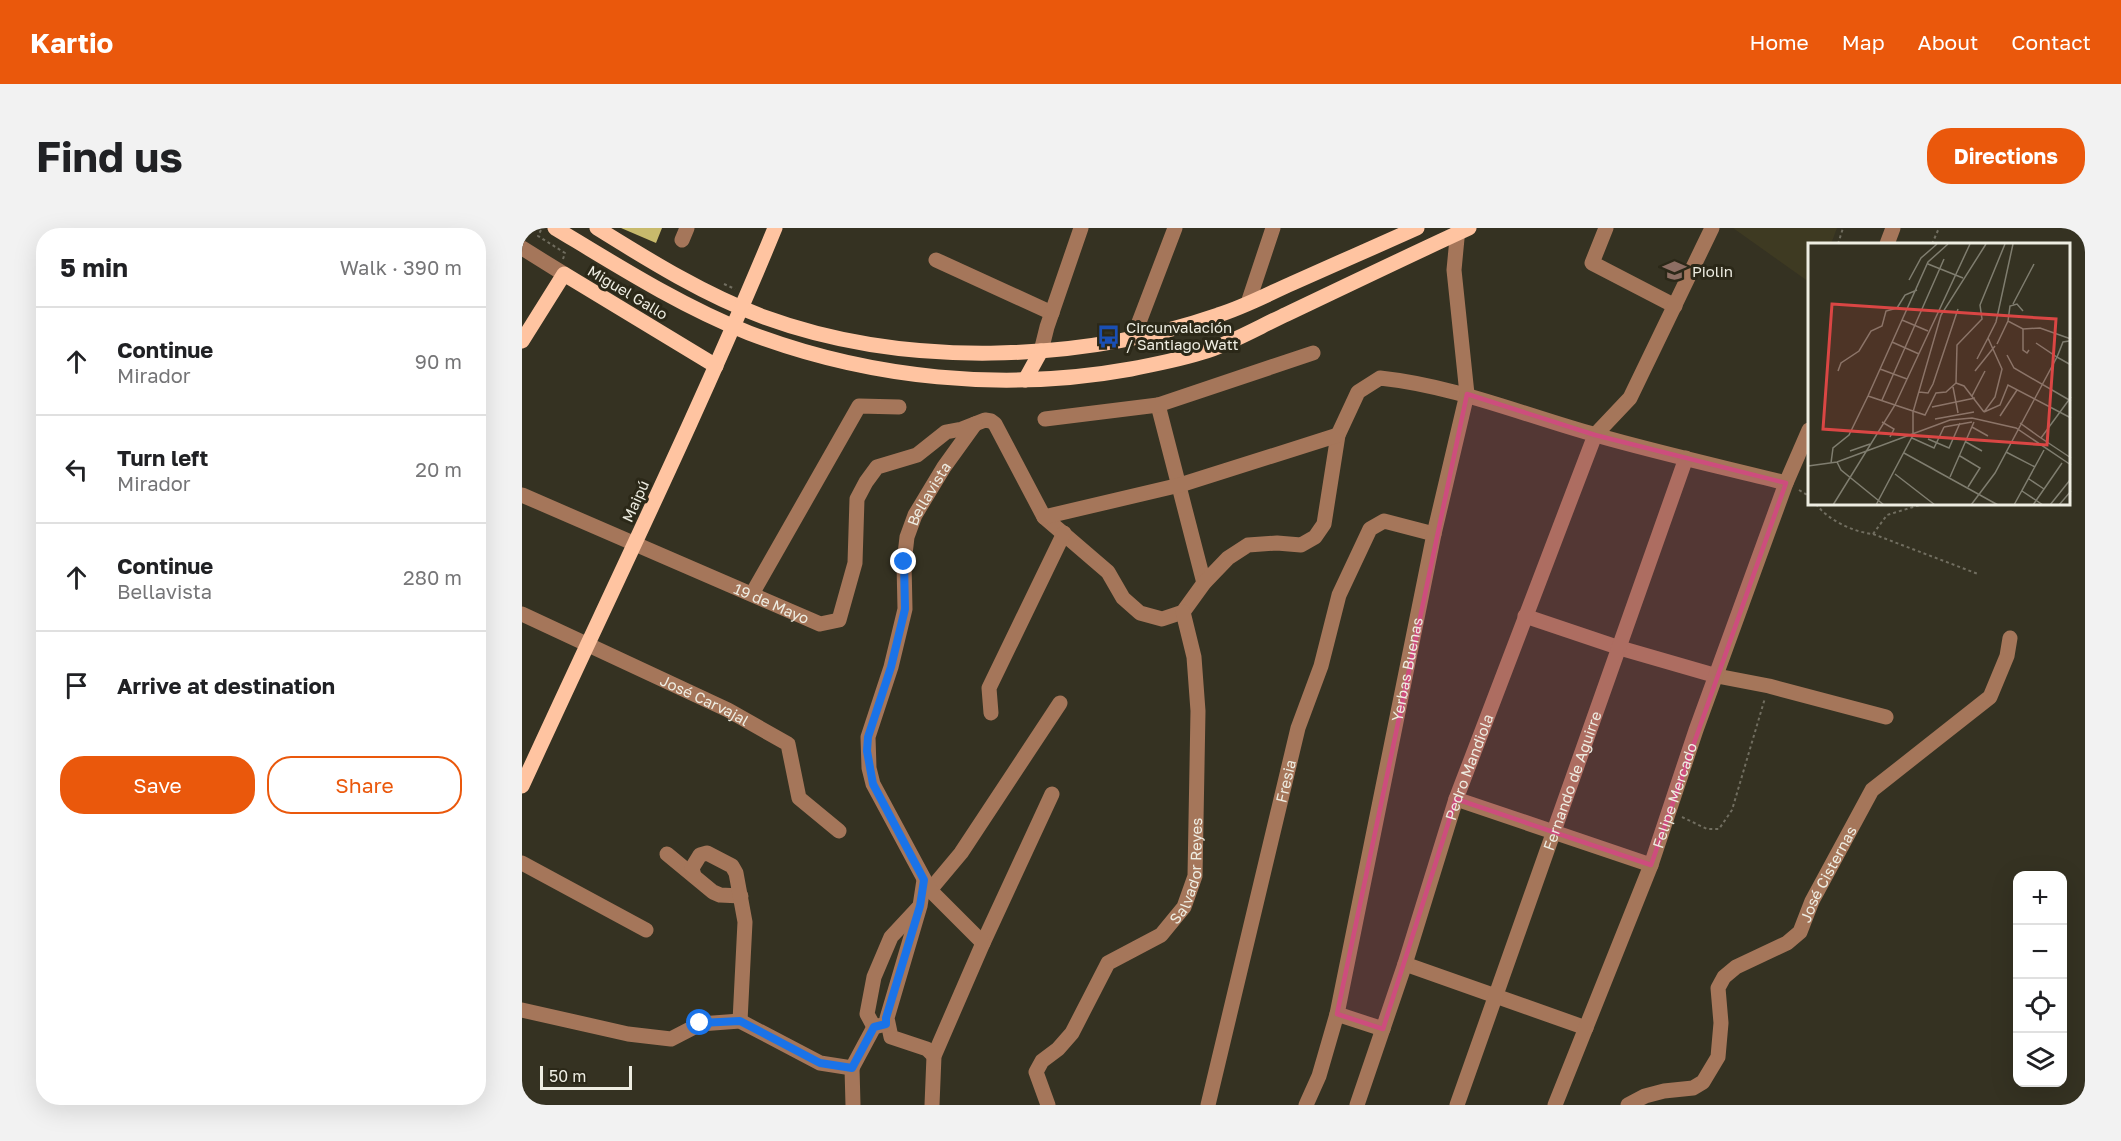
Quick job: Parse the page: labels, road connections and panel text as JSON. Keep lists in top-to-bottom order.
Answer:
{
  "streets": {
    "main road": ["Miguel Gallo", "Maipú"],
    "street": [
      "Bellavista",
      "19 de Mayo",
      "Yerbas Buenas",
      "José Carvajal",
      "Pedro Mandiola",
      "Fresia",
      "Fernando de Aguirre",
      "Felipe Mercado",
      "Salvador Reyes",
      "José Cisternas"
    ]
  },
  "crossings": [
    ["Miguel Gallo", "Maipú"],
    ["Bellavista", "19 de Mayo"],
    ["Maipú", "19 de Mayo"],
    ["Maipú", "José Carvajal"],
    ["Yerbas Buenas", "Fresia"]
  ],
  "places": {
    "school or university": ["Piolin"],
    "bus stop": ["Circunvalación / Santiago Watt"]
  },
  "scale_bar": "50 m",
  "page": {
    "header": "Kartio",
    "nav": [
      "Home",
      "Map",
      "About",
      "Contact"
    ],
    "buttons": [
      "Directions",
      ["Save", "Share"]
    ],
    "title": "Find us",
    "heading": ["5 min", "Walk · 390 m"],
    "list": [
      ["Continue", "Mirador", "90 m"],
      ["Turn left", "Mirador", "20 m"],
      ["Continue", "Bellavista", "280 m"],
      "Arrive at destination"
    ],
    "map_buttons": ["+", "−"],
    "scale": "50 m"
  }
}
